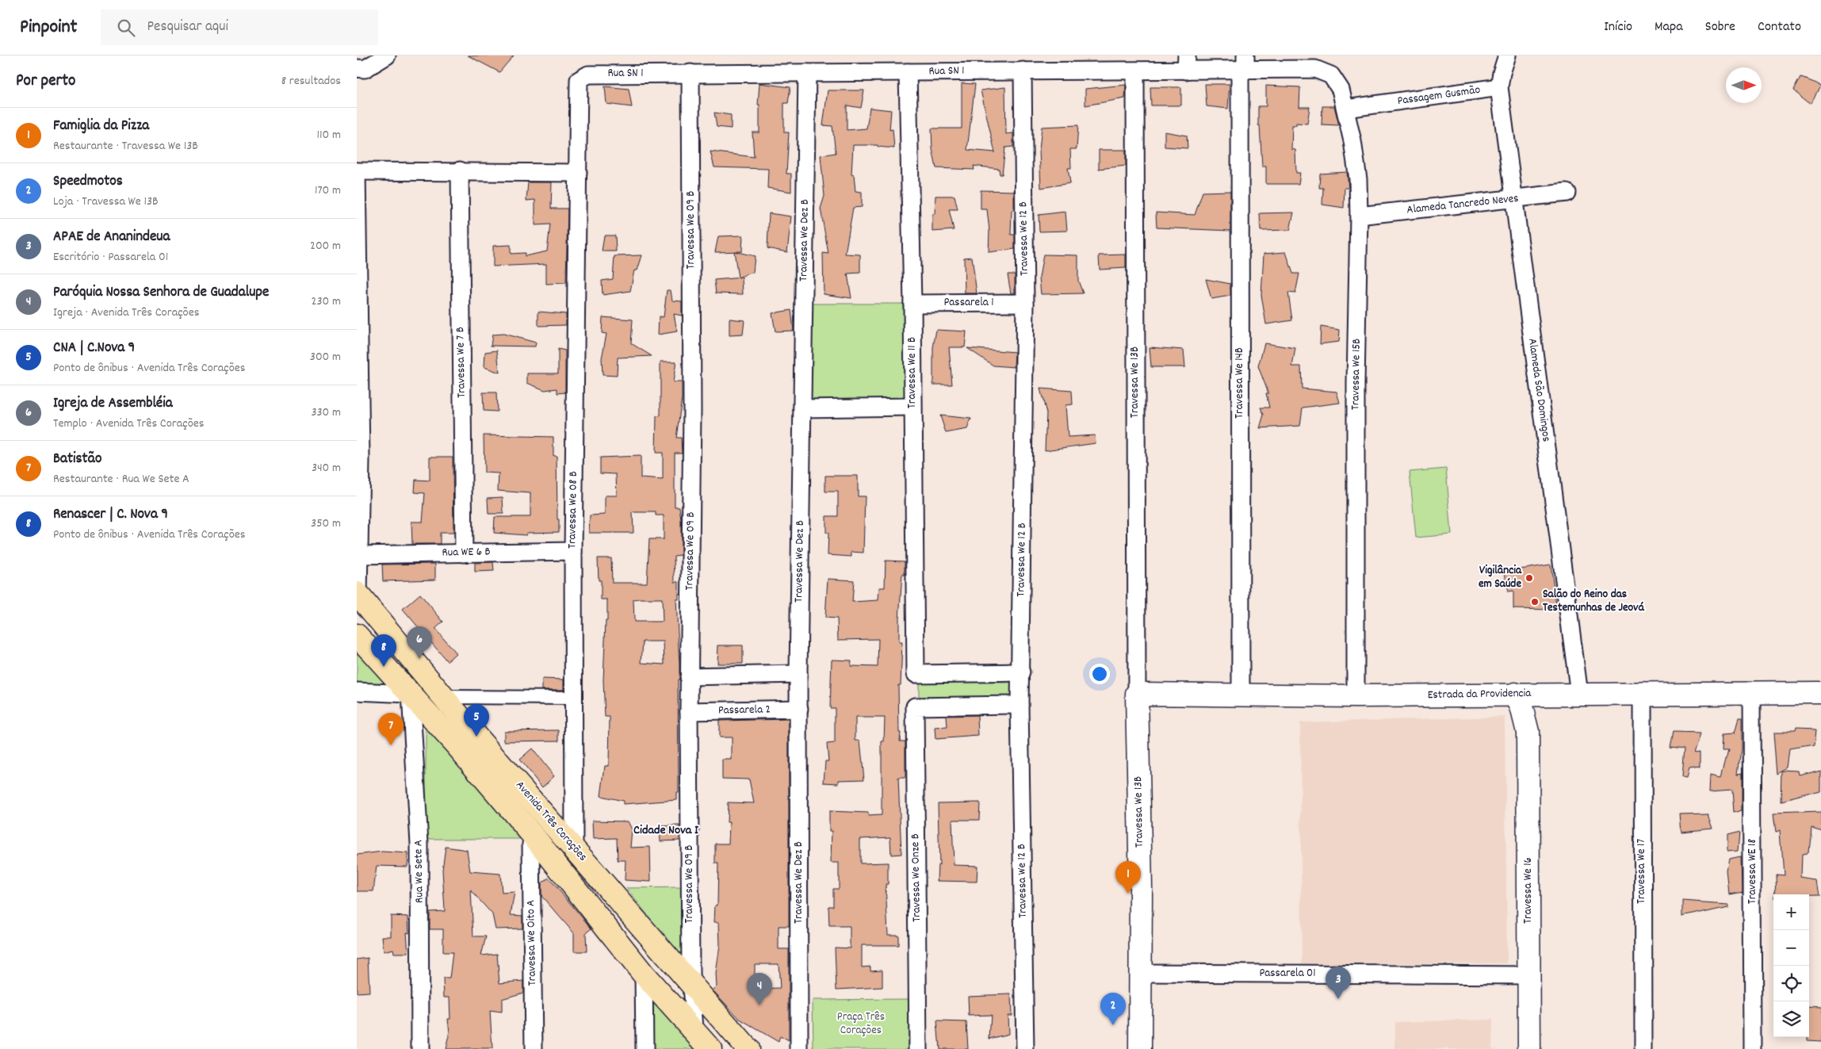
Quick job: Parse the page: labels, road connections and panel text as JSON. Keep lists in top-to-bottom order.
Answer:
{
  "streets": {
    "main road": [
      "Travessa We 13B",
      "Estrada da Providencia",
      "Avenida Três Corações",
      "Travessa We 16"
    ],
    "street": [
      "Rua SN 1",
      "Passagem Gusmão",
      "Alameda Tancredo Neves",
      "Travessa We 09 B",
      "Travessa We 12 B",
      "Travessa We Dez B",
      "Passarela 1",
      "Travessa We 7 B",
      "Travessa We 11 B",
      "Travessa We 15B",
      "Travessa We 14B",
      "Alameda São Domingos",
      "Travessa We 08 B",
      "Rua WE 6 B",
      "Passarela 2",
      "Rua We Sete A",
      "Travessa We 17",
      "Travessa WE 18",
      "Travessa We Onze B",
      "Travessa We Oito A",
      "Passarela 01"
    ]
  },
  "crossings": [
    ["Rua SN 1", "Travessa We 09 B"],
    ["Rua SN 1", "Travessa We 12 B"],
    ["Rua SN 1", "Travessa We Dez B"],
    ["Rua SN 1", "Travessa We 11 B"],
    ["Rua SN 1", "Travessa We 15B"],
    ["Rua SN 1", "Travessa We 13B"],
    ["Rua SN 1", "Travessa We 14B"],
    ["Rua SN 1", "Travessa We 08 B"],
    ["Passagem Gusmão", "Travessa We 15B"],
    ["Passagem Gusmão", "Alameda São Domingos"],
    ["Alameda Tancredo Neves", "Travessa We 15B"],
    ["Alameda Tancredo Neves", "Alameda São Domingos"],
    ["Travessa We 09 B", "Passarela 2"],
    ["Travessa We 09 B", "Avenida Três Corações"],
    ["Travessa We 12 B", "Passarela 1"],
    ["Travessa We 12 B", "Travessa We 11 B"],
    ["Travessa We 12 B", "Travessa We Onze B"],
    ["Travessa We Dez B", "Passarela 2"],
    ["Passarela 1", "Travessa We 11 B"],
    ["Travessa We 7 B", "Rua WE 6 B"],
    ["Travessa We 15B", "Estrada da Providencia"],
    ["Travessa We 13B", "Estrada da Providencia"],
    ["Travessa We 13B", "Passarela 01"],
    ["Travessa We 14B", "Estrada da Providencia"],
    ["Alameda São Domingos", "Estrada da Providencia"],
    ["Travessa We 08 B", "Rua WE 6 B"],
    ["Travessa We 08 B", "Avenida Três Corações"],
    ["Estrada da Providencia", "Travessa We 17"],
    ["Estrada da Providencia", "Travessa WE 18"],
    ["Avenida Três Corações", "Rua We Sete A"],
    ["Avenida Três Corações", "Travessa We Oito A"],
    ["Travessa We 16", "Passarela 01"]
  ],
  "districts": ["Cidade Nova I"],
  "parks": ["Praça Três Corações"],
  "places": ["Vigilância em Saúde", "Salão do Reino das Testemunhas de Jeová"],
  "north": "right",
  "page": {
    "header": "Pinpoint",
    "search": "Pesquisar aqui",
    "nav": [
      "Início",
      "Mapa",
      "Sobre",
      "Contato"
    ],
    "heading": ["Por perto", "8 resultados"],
    "list": [
      {
        "mark": "1",
        "name": "Famiglia da Pizza",
        "note": "Restaurante · Travessa We 13B",
        "value": "110 m"
      },
      {
        "mark": "2",
        "name": "Speedmotos",
        "note": "Loja · Travessa We 13B",
        "value": "170 m"
      },
      {
        "mark": "3",
        "name": "APAE de Ananindeua",
        "note": "Escritório · Passarela 01",
        "value": "200 m"
      },
      {
        "mark": "4",
        "name": "Paróquia Nossa Senhora de Guadalupe",
        "note": "Igreja · Avenida Três Corações",
        "value": "230 m"
      },
      {
        "mark": "5",
        "name": "CNA | C.Nova 9",
        "note": "Ponto de ônibus · Avenida Três Corações",
        "value": "300 m"
      },
      {
        "mark": "6",
        "name": "Igreja de Assembléia",
        "note": "Templo · Avenida Três Corações",
        "value": "330 m"
      },
      {
        "mark": "7",
        "name": "Batistão",
        "note": "Restaurante · Rua We Sete A",
        "value": "340 m"
      },
      {
        "mark": "8",
        "name": "Renascer | C. Nova 9",
        "note": "Ponto de ônibus · Avenida Três Corações",
        "value": "350 m"
      }
    ],
    "pins": [
      "6",
      "8",
      "5",
      "7",
      "1",
      "3",
      "4",
      "2"
    ],
    "map_buttons": ["+", "−"]
  }
}
